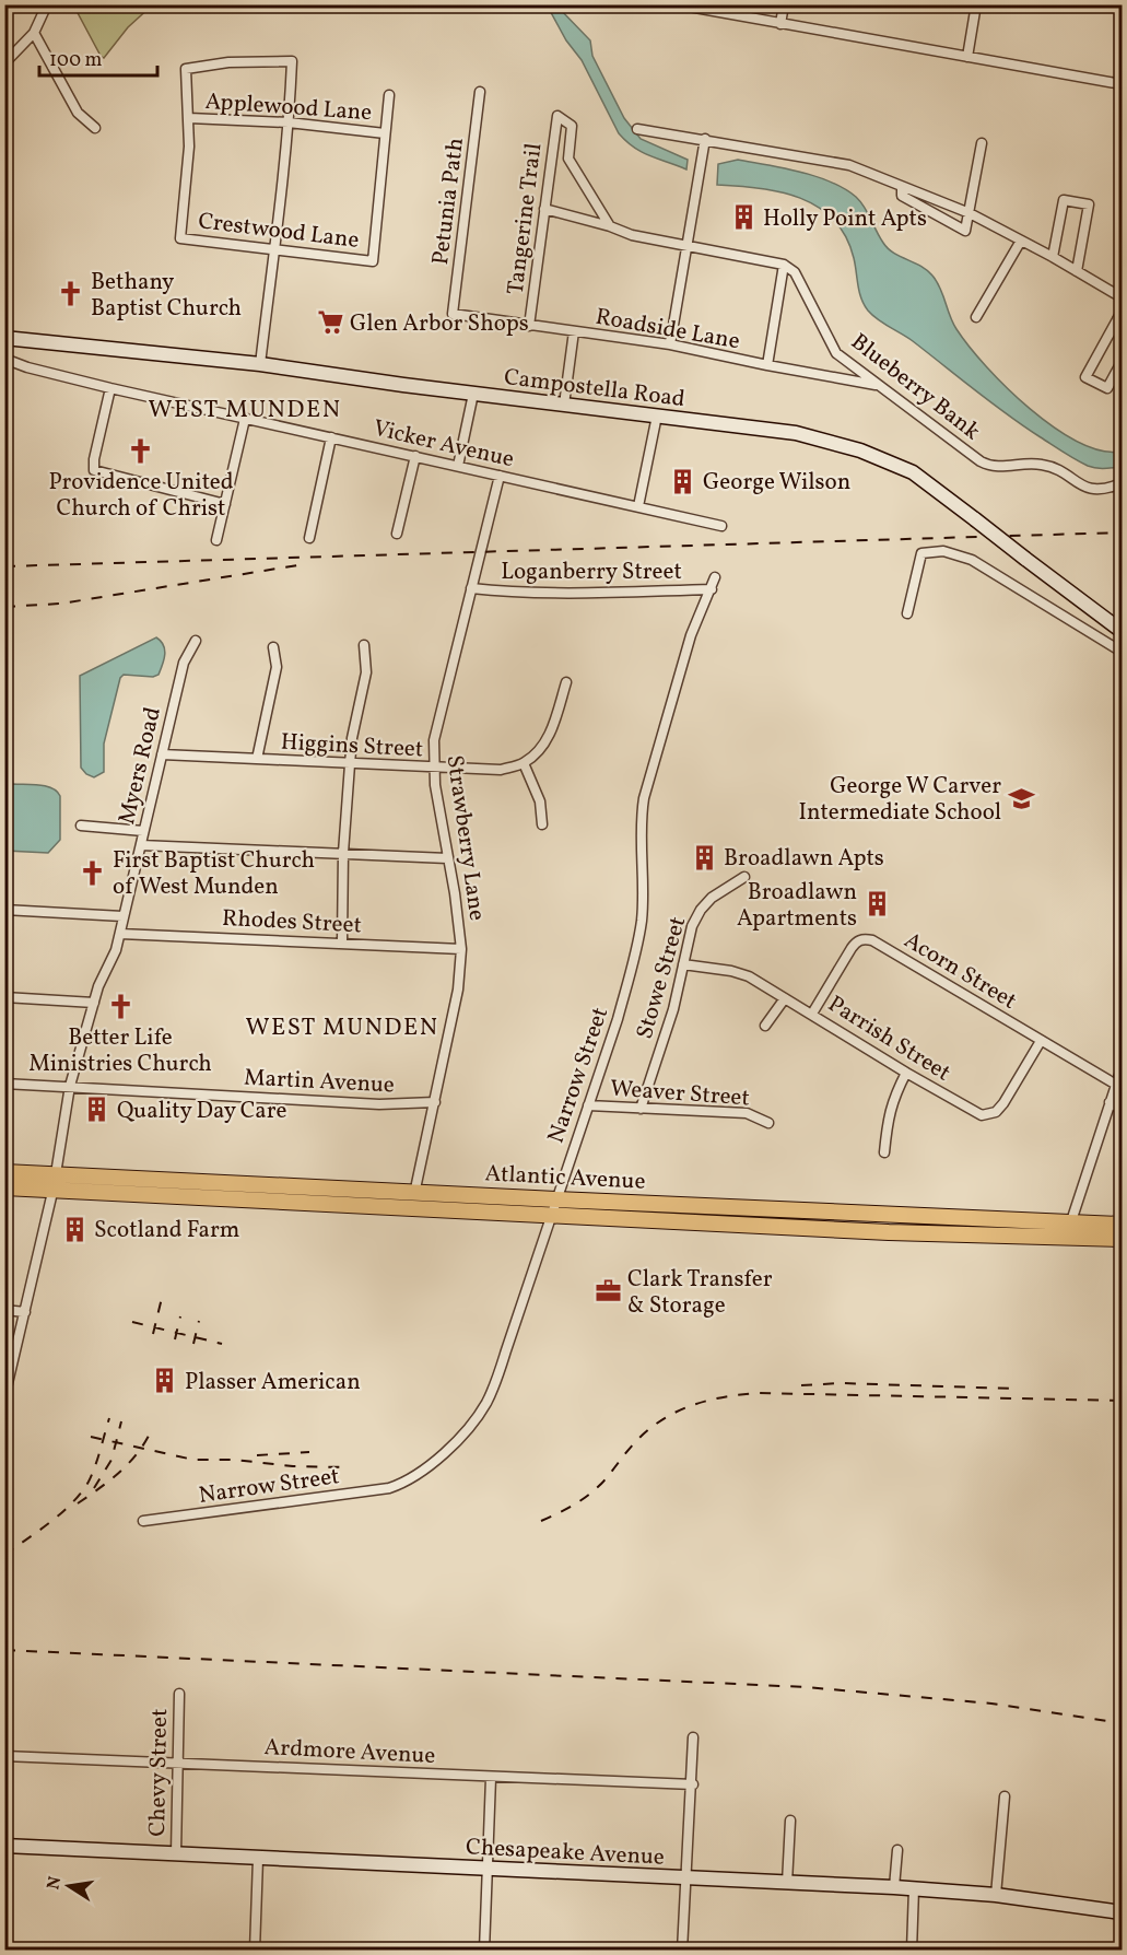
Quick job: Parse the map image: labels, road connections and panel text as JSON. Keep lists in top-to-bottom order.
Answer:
{
  "streets": {
    "main road": ["Campostella Road", "Atlantic Avenue", "Chesapeake Avenue"],
    "street": [
      "Applewood Lane",
      "Petunia Path",
      "Tangerine Trail",
      "Crestwood Lane",
      "Roadside Lane",
      "Blueberry Bank",
      "Vicker Avenue",
      "Loganberry Street",
      "Higgins Street",
      "Myers Road",
      "Strawberry Lane",
      "Rhodes Street",
      "Acorn Street",
      "Stowe Street",
      "Parrish Street",
      "Narrow Street",
      "Martin Avenue",
      "Weaver Street",
      "Ardmore Avenue",
      "Chevy Street"
    ]
  },
  "crossings": [
    ["Applewood Lane", "Crestwood Lane"],
    ["Petunia Path", "Roadside Lane"],
    ["Tangerine Trail", "Roadside Lane"],
    ["Roadside Lane", "Blueberry Bank"],
    ["Vicker Avenue", "Strawberry Lane"],
    ["Loganberry Street", "Strawberry Lane"],
    ["Loganberry Street", "Narrow Street"],
    ["Higgins Street", "Myers Road"],
    ["Higgins Street", "Strawberry Lane"],
    ["Myers Road", "Rhodes Street"],
    ["Myers Road", "Martin Avenue"],
    ["Myers Road", "Atlantic Avenue"],
    ["Strawberry Lane", "Rhodes Street"],
    ["Strawberry Lane", "Martin Avenue"],
    ["Strawberry Lane", "Atlantic Avenue"],
    ["Acorn Street", "Parrish Street"],
    ["Stowe Street", "Parrish Street"],
    ["Stowe Street", "Weaver Street"],
    ["Narrow Street", "Weaver Street"],
    ["Narrow Street", "Atlantic Avenue"],
    ["Ardmore Avenue", "Chevy Street"],
    ["Chevy Street", "Chesapeake Avenue"]
  ],
  "districts": ["WEST MUNDEN", "WEST MUNDEN"],
  "places": {
    "building": [
      "Holly Point Apts",
      "George Wilson",
      "Broadlawn Apts",
      "Broadlawn Apartments",
      "Quality Day Care",
      "Scotland Farm",
      "Plasser American"
    ],
    "church": [
      "Bethany Baptist Church",
      "Providence United Church of Christ",
      "First Baptist Church of West Munden",
      "Better Life Ministries Church"
    ],
    "supermarket": ["Glen Arbor Shops"],
    "school or university": ["George W Carver Intermediate School"],
    "office": ["Clark Transfer & Storage"]
  },
  "scale_bar": "100 m",
  "north": "left"
}
